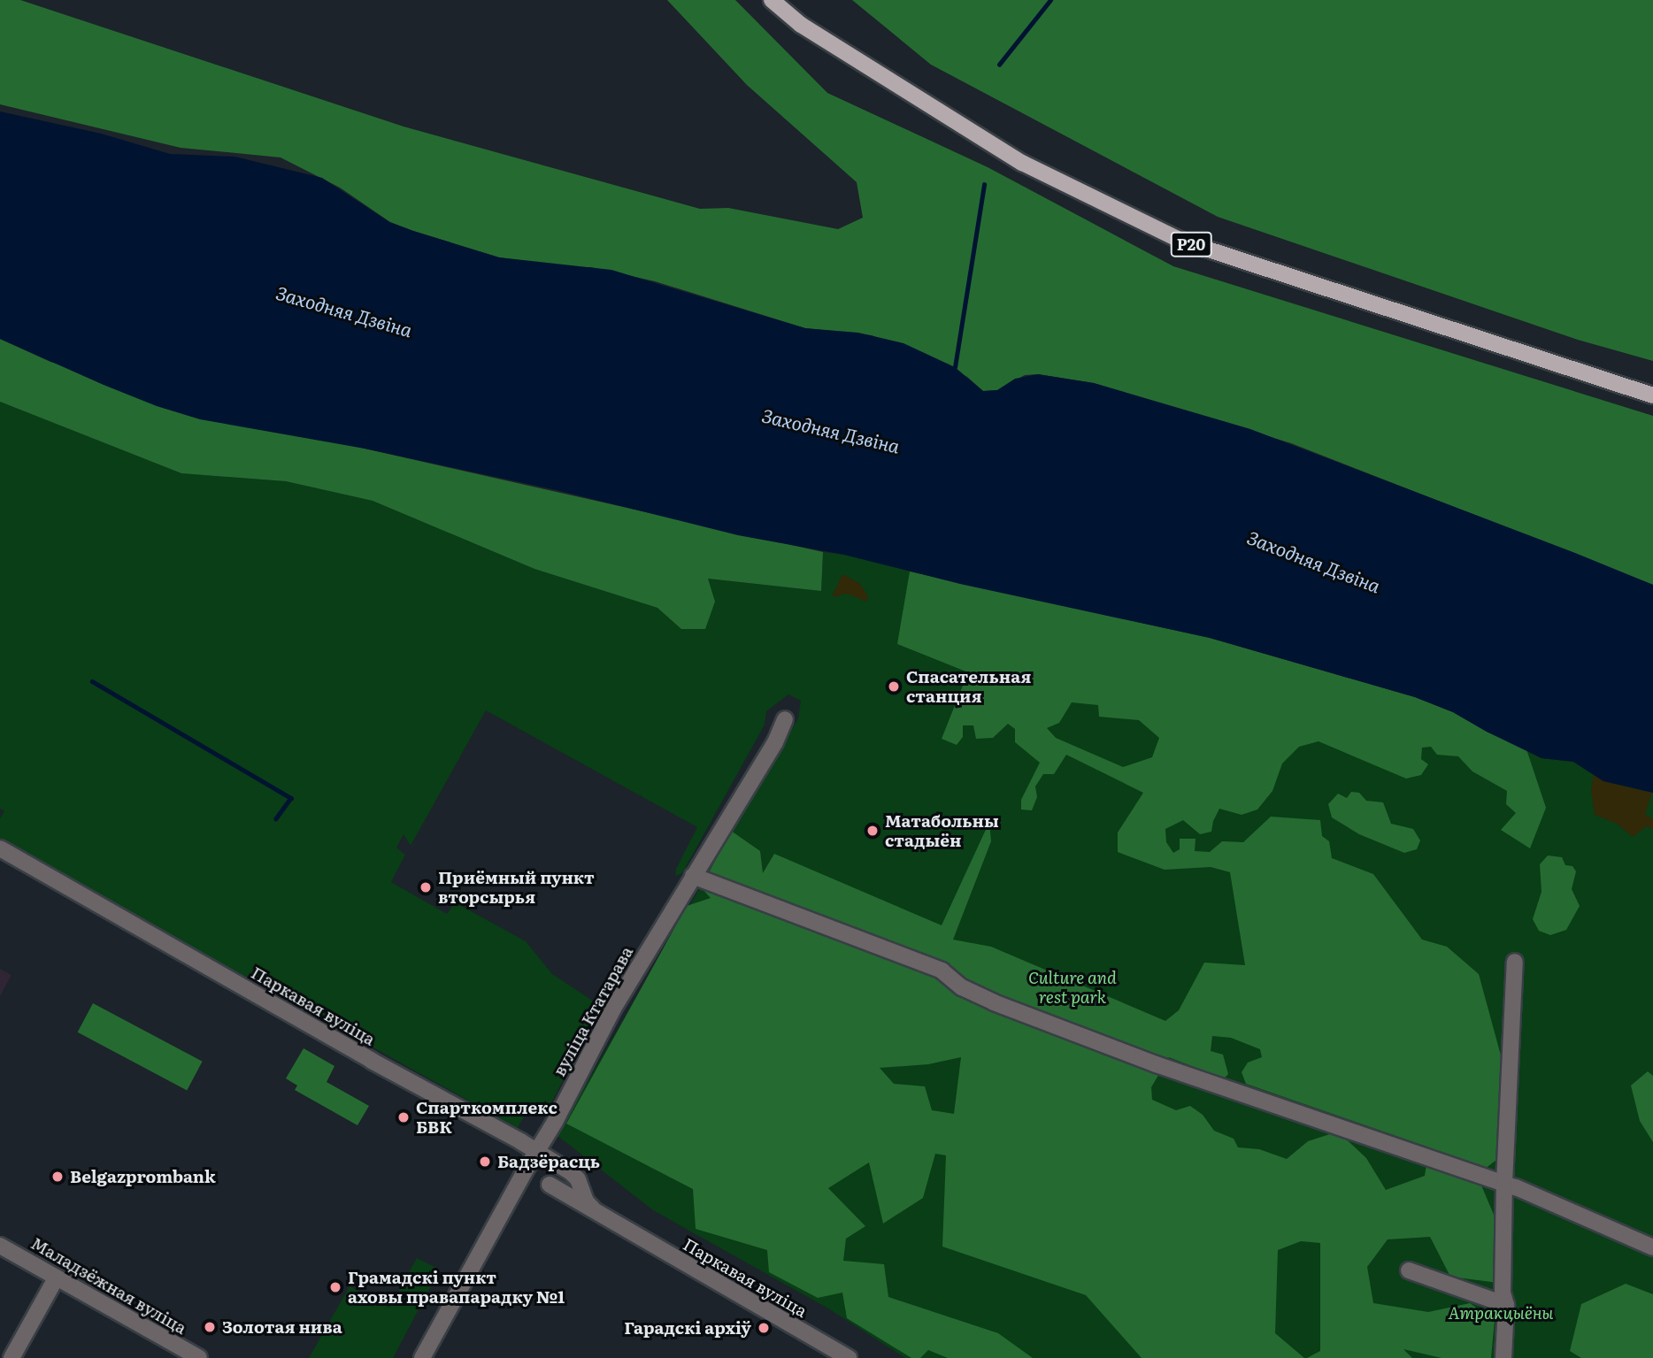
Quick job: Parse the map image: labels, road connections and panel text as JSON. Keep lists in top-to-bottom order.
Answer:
{
  "streets": {
    "main road": ["Р20"],
    "street": ["Паркавая вуліца", "вуліца Ктатарава", "Маладзёжная вуліца"]
  },
  "crossings": [
    ["Паркавая вуліца", "вуліца Ктатарава"]
  ],
  "water": ["Заходняя Дзвіна"],
  "parks": ["Culture and rest park", "Атракцыёны"],
  "places": [
    "Спасательная станция",
    "Матабольны стадыён",
    "Приёмный пункт вторсырья",
    "Спарткомплекс БВК",
    "Бадзёрасць",
    "Belgazprombank",
    "Грамадскі пункт аховы правапарадку №1",
    "Золотая нива",
    "Гарадскі архіў"
  ]
}
